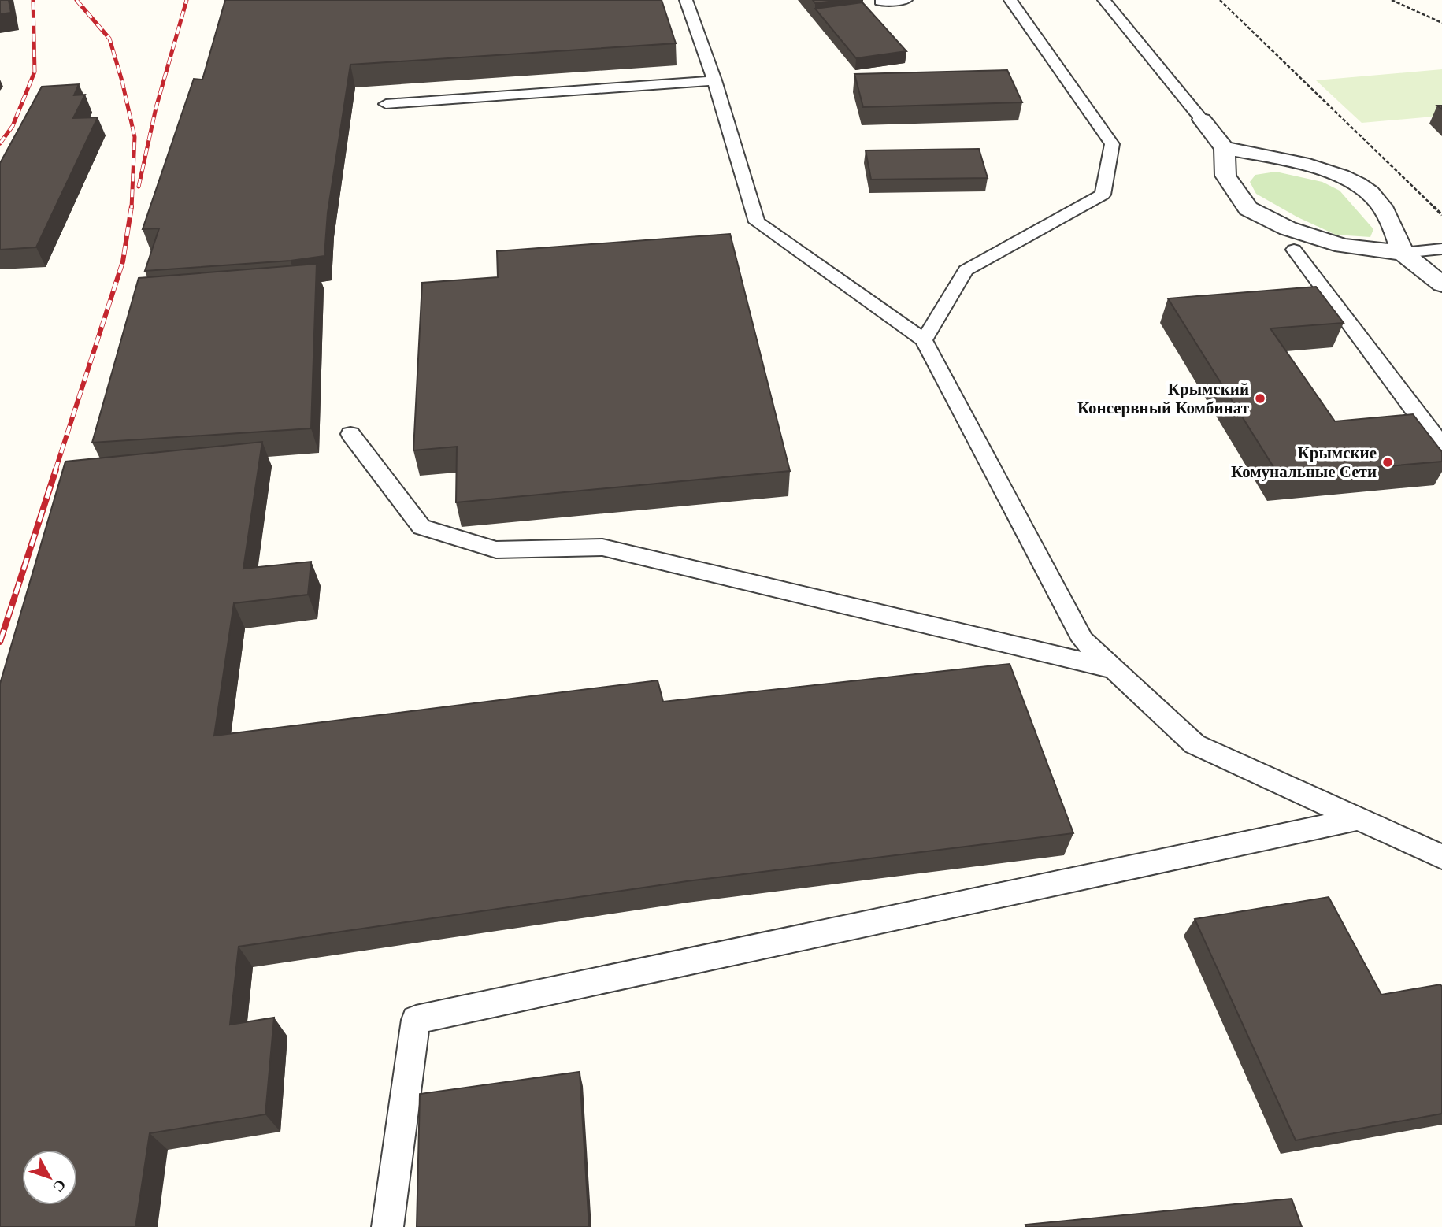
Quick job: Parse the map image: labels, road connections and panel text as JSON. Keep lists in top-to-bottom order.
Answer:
{
  "places": ["Крымский Консервный Комбинат", "Крымские Комунальные Сети"],
  "north": "bottom right"
}
